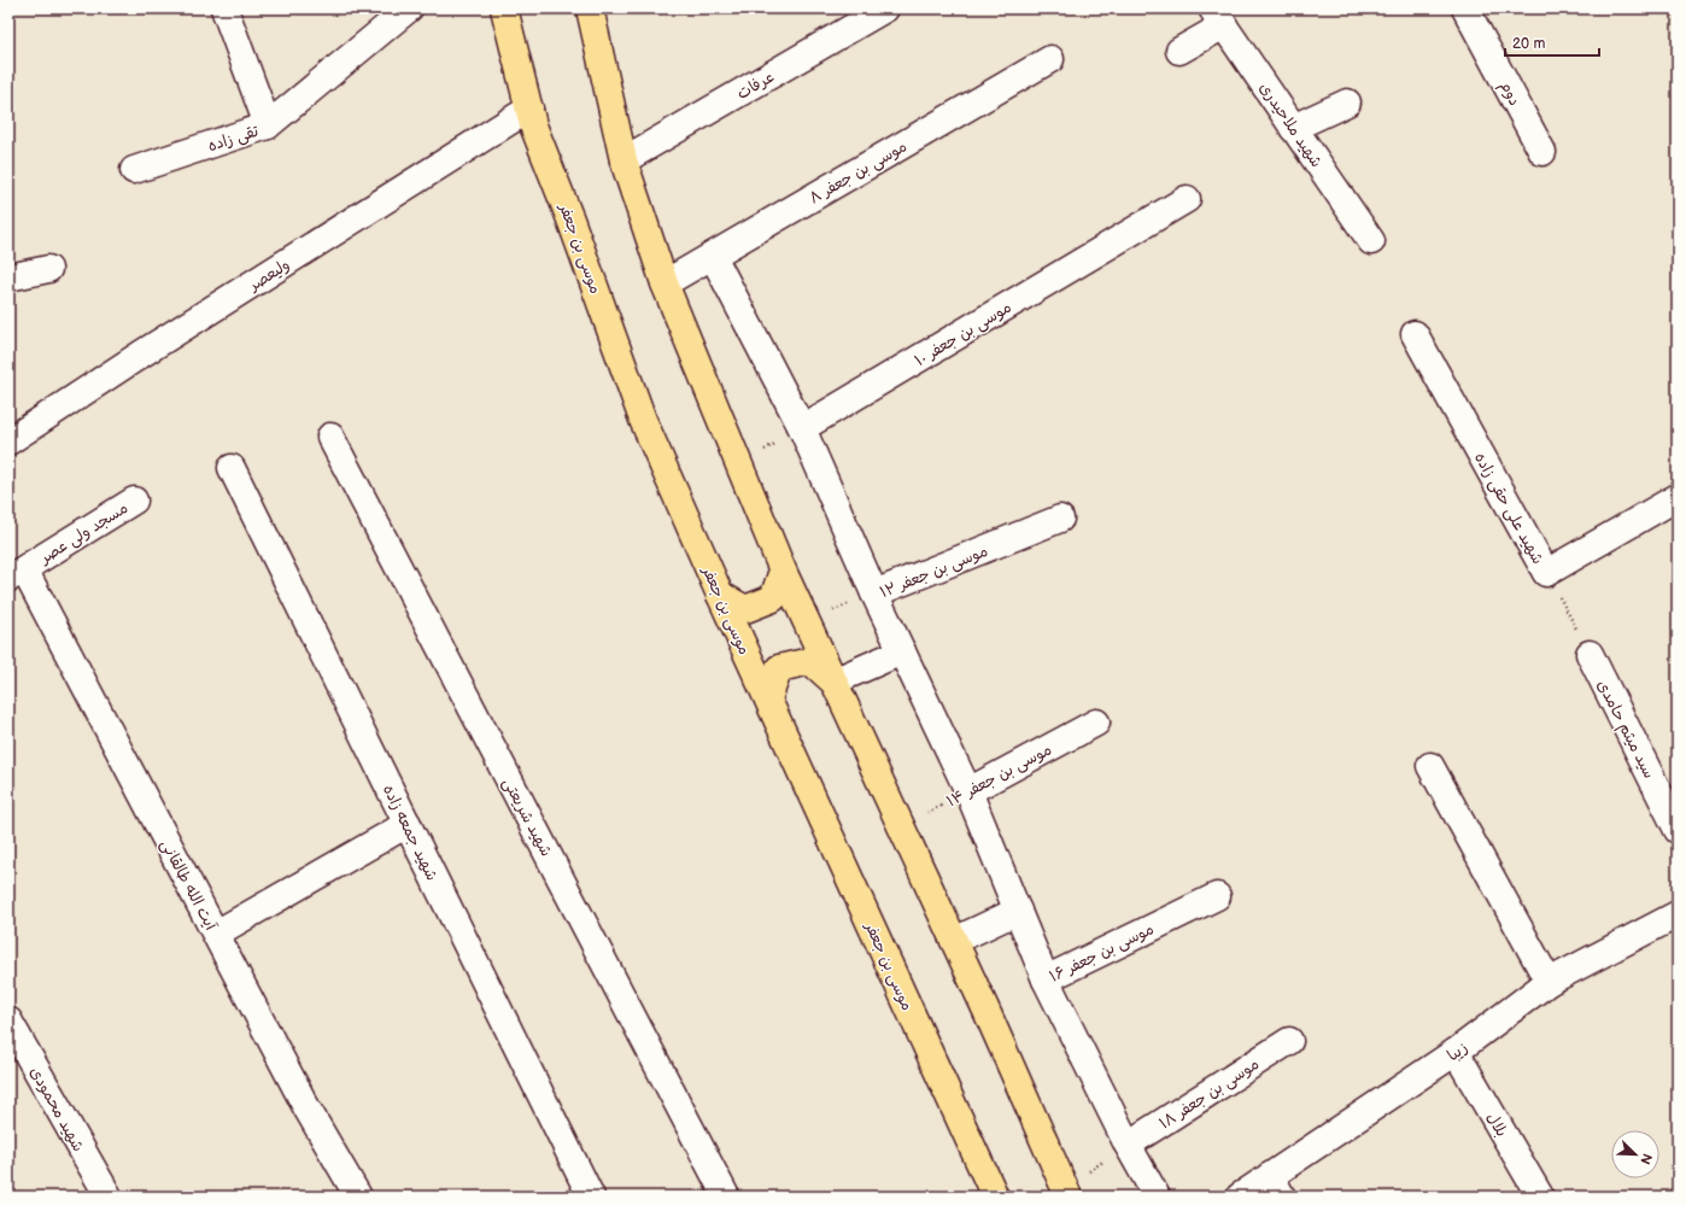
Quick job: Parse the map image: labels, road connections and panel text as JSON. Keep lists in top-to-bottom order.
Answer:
{
  "streets": {
    "main road": ["موسی بن جعفر"],
    "street": [
      "عرفات",
      "دوم",
      "شهید ملاحیدری",
      "تقی زاده",
      "موسی بن جعفر ۸",
      "ولیعصر",
      "موسی بن جعفر ۱۰",
      "شهید علی حقی زاده",
      "مسجد ولی عصر",
      "موسی بن جعفر ۱۲",
      "سید میثم حامدی",
      "موسی بن جعفر ۱۴",
      "شهید شریعتی",
      "شهید جمعه زاده",
      "آیت الله طالقانی",
      "موسی بن جعفر ۱۶",
      "زیبا",
      "موسی بن جعفر ۱۸",
      "شهید محمودی",
      "بلال"
    ]
  },
  "crossings": [
    ["موسی بن جعفر", "ولیعصر"],
    ["مسجد ولی عصر", "آیت الله طالقانی"],
    ["زیبا", "بلال"]
  ],
  "scale_bar": "20 m",
  "north": "bottom right"
}
